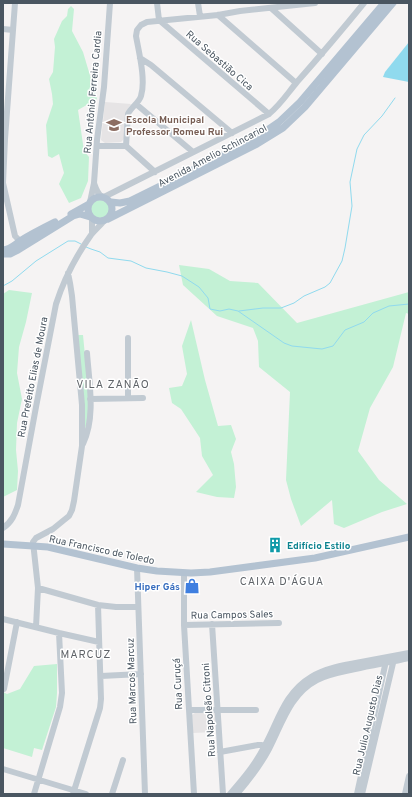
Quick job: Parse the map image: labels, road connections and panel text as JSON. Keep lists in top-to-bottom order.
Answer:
{
  "streets": {
    "main road": ["Avenida Amelio Schincariol", "Rua Francisco de Toledo"],
    "street": [
      "Rua Sebastião Cica",
      "Rua Antônio Ferreira Cardia",
      "Rua Prefeito Elias de Moura",
      "Rua Campos Sales",
      "Rua Marcos Marcuz",
      "Rua Curuçá",
      "Rua Napoleão Citroni",
      "Rua Julio Augusto Dias"
    ]
  },
  "crossings": [
    ["Rua Antônio Ferreira Cardia", "Avenida Amelio Schincariol"],
    ["Rua Antônio Ferreira Cardia", "Rua Prefeito Elias de Moura"],
    ["Avenida Amelio Schincariol", "Rua Prefeito Elias de Moura"],
    ["Rua Francisco de Toledo", "Rua Marcos Marcuz"],
    ["Rua Francisco de Toledo", "Rua Curuçá"],
    ["Rua Campos Sales", "Rua Curuçá"],
    ["Rua Campos Sales", "Rua Napoleão Citroni"]
  ],
  "districts": ["VILA ZANÃO", "CAIXA D'ÁGUA", "MARCUZ"],
  "places": {
    "school or university": ["Escola Municipal Professor Romeu Rui"],
    "building": ["Edifício Estilo"],
    "shop": ["Hiper Gás"]
  }
}
